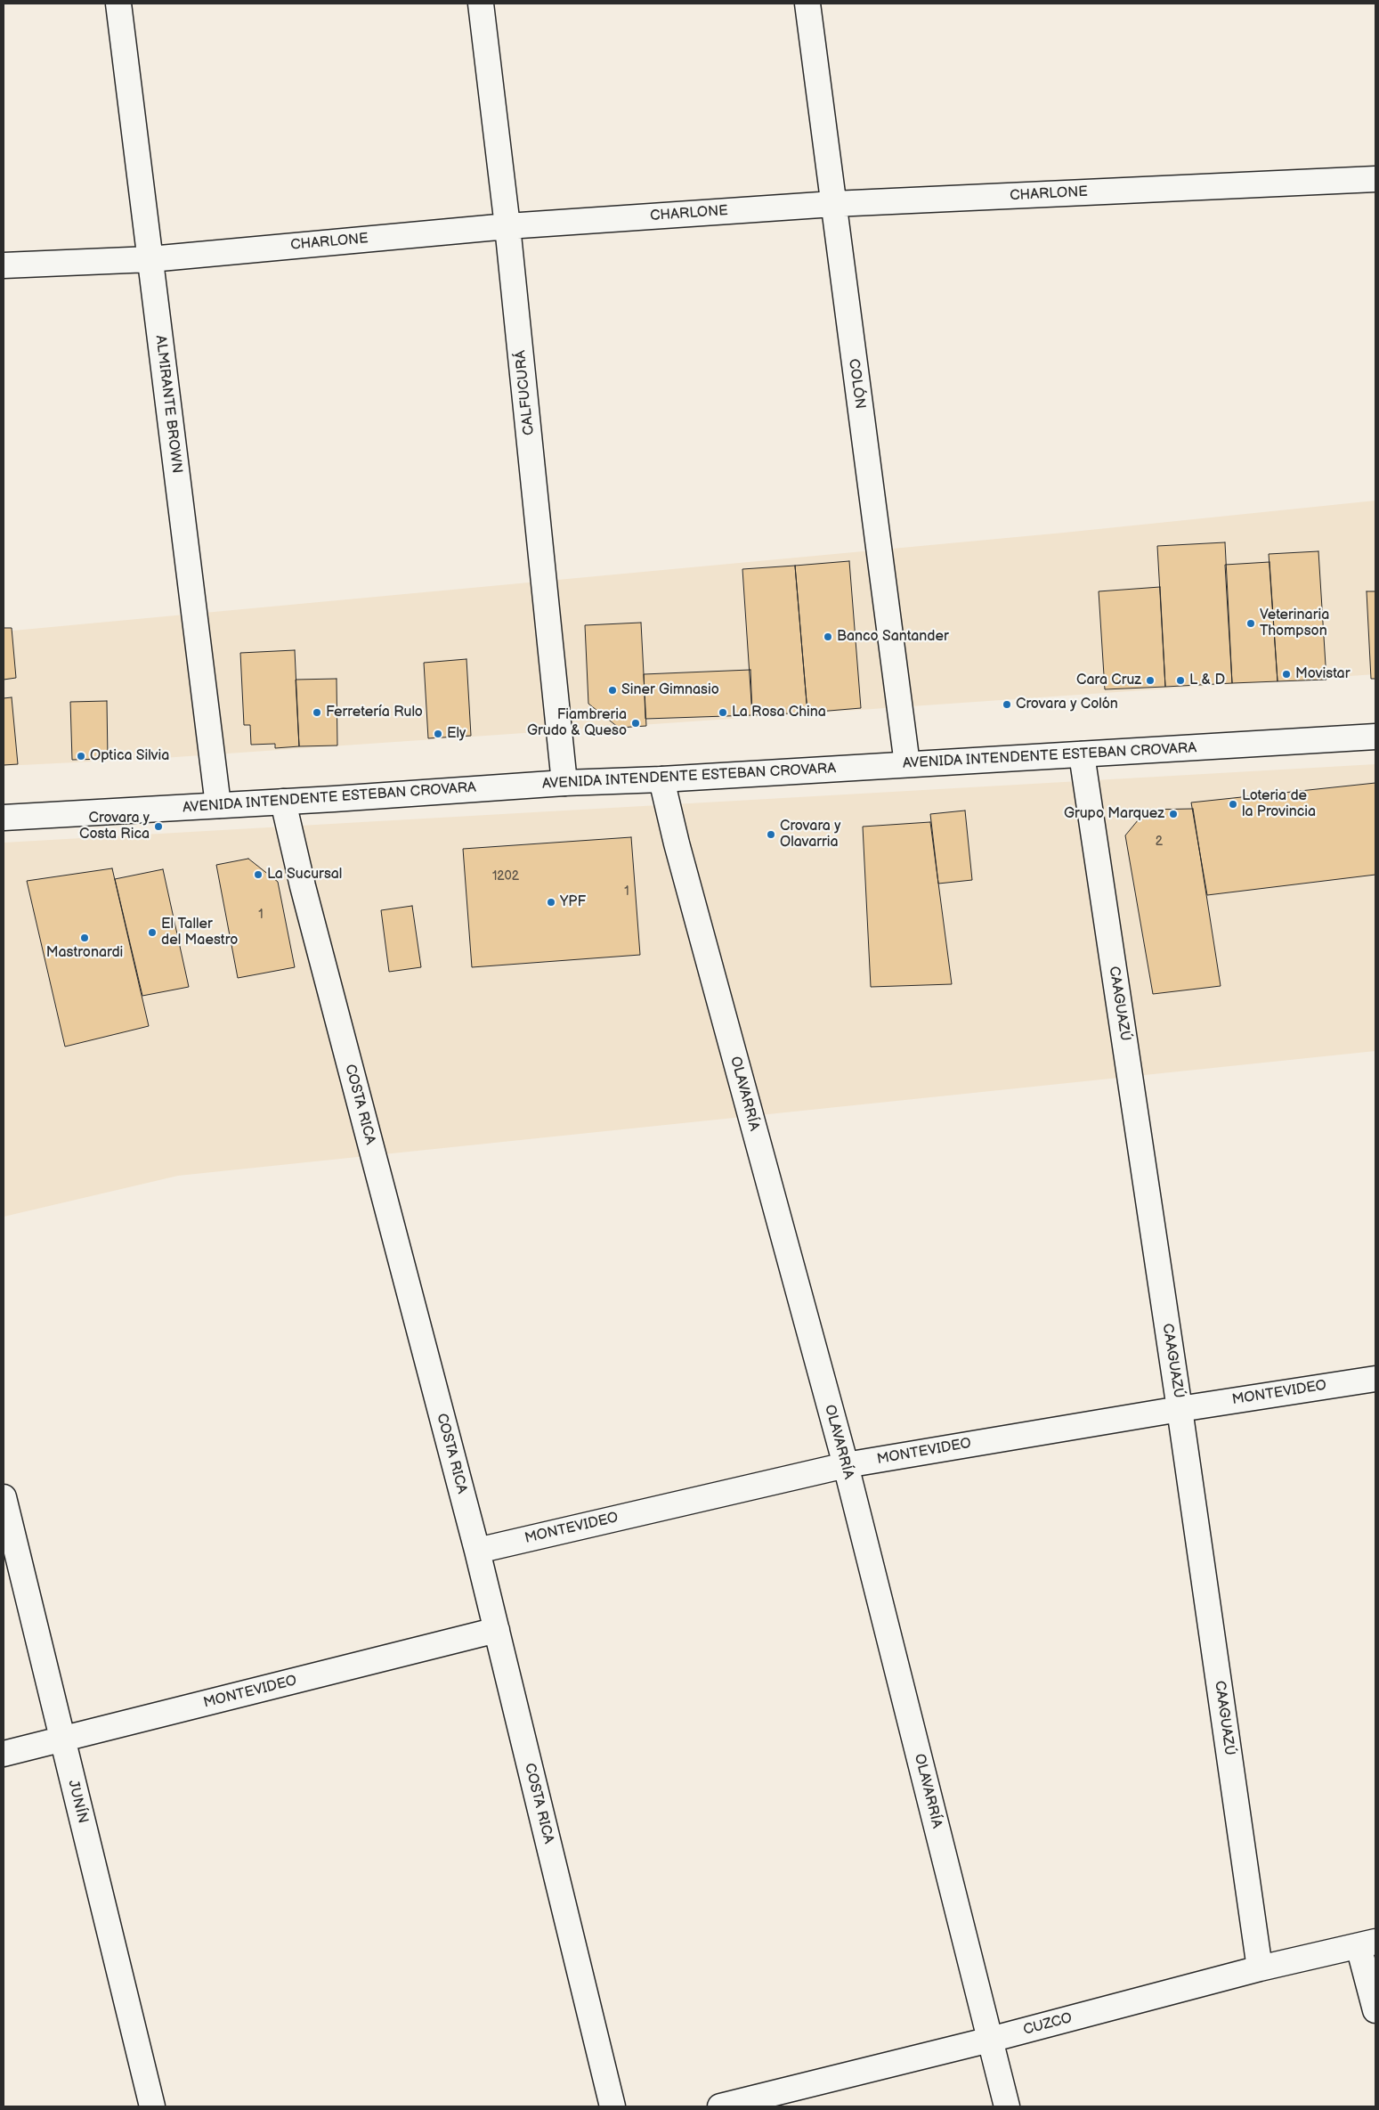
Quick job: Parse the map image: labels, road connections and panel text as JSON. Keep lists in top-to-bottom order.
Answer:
{
  "streets": {
    "street": [
      "CHARLONE",
      "COLÓN",
      "CALFUCURÁ",
      "ALMIRANTE BROWN",
      "AVENIDA INTENDENTE ESTEBAN CROVARA",
      "CAAGUAZÚ",
      "OLAVARRÍA",
      "COSTA RICA",
      "MONTEVIDEO",
      "JUNÍN",
      "CUZCO"
    ]
  },
  "crossings": [
    ["CHARLONE", "COLÓN"],
    ["CHARLONE", "CALFUCURÁ"],
    ["CHARLONE", "ALMIRANTE BROWN"],
    ["COLÓN", "AVENIDA INTENDENTE ESTEBAN CROVARA"],
    ["CALFUCURÁ", "AVENIDA INTENDENTE ESTEBAN CROVARA"],
    ["ALMIRANTE BROWN", "AVENIDA INTENDENTE ESTEBAN CROVARA"],
    ["AVENIDA INTENDENTE ESTEBAN CROVARA", "CAAGUAZÚ"],
    ["AVENIDA INTENDENTE ESTEBAN CROVARA", "OLAVARRÍA"],
    ["AVENIDA INTENDENTE ESTEBAN CROVARA", "COSTA RICA"],
    ["CAAGUAZÚ", "MONTEVIDEO"],
    ["CAAGUAZÚ", "CUZCO"],
    ["OLAVARRÍA", "MONTEVIDEO"],
    ["OLAVARRÍA", "CUZCO"],
    ["COSTA RICA", "MONTEVIDEO"],
    ["MONTEVIDEO", "JUNÍN"]
  ],
  "places": [
    "Veterinaria Thompson",
    "Banco Santander",
    "Movistar",
    "Cara Cruz",
    "L & D",
    "Siner Gimnasio",
    "Crovara y Colón",
    "Ferretería Rulo",
    "La Rosa China",
    "Fiambreria Grudo & Queso",
    "Ely",
    "Optica Silvia",
    "Loteria de la Provincia",
    "Grupo Marquez",
    "Crovara y Costa Rica",
    "Crovara y Olavarria",
    "La Sucursal",
    "YPF",
    "El Taller del Maestro",
    "Mastronardi"
  ],
  "house_numbers": [
    "2",
    "1202",
    "1",
    "1"
  ]
}
